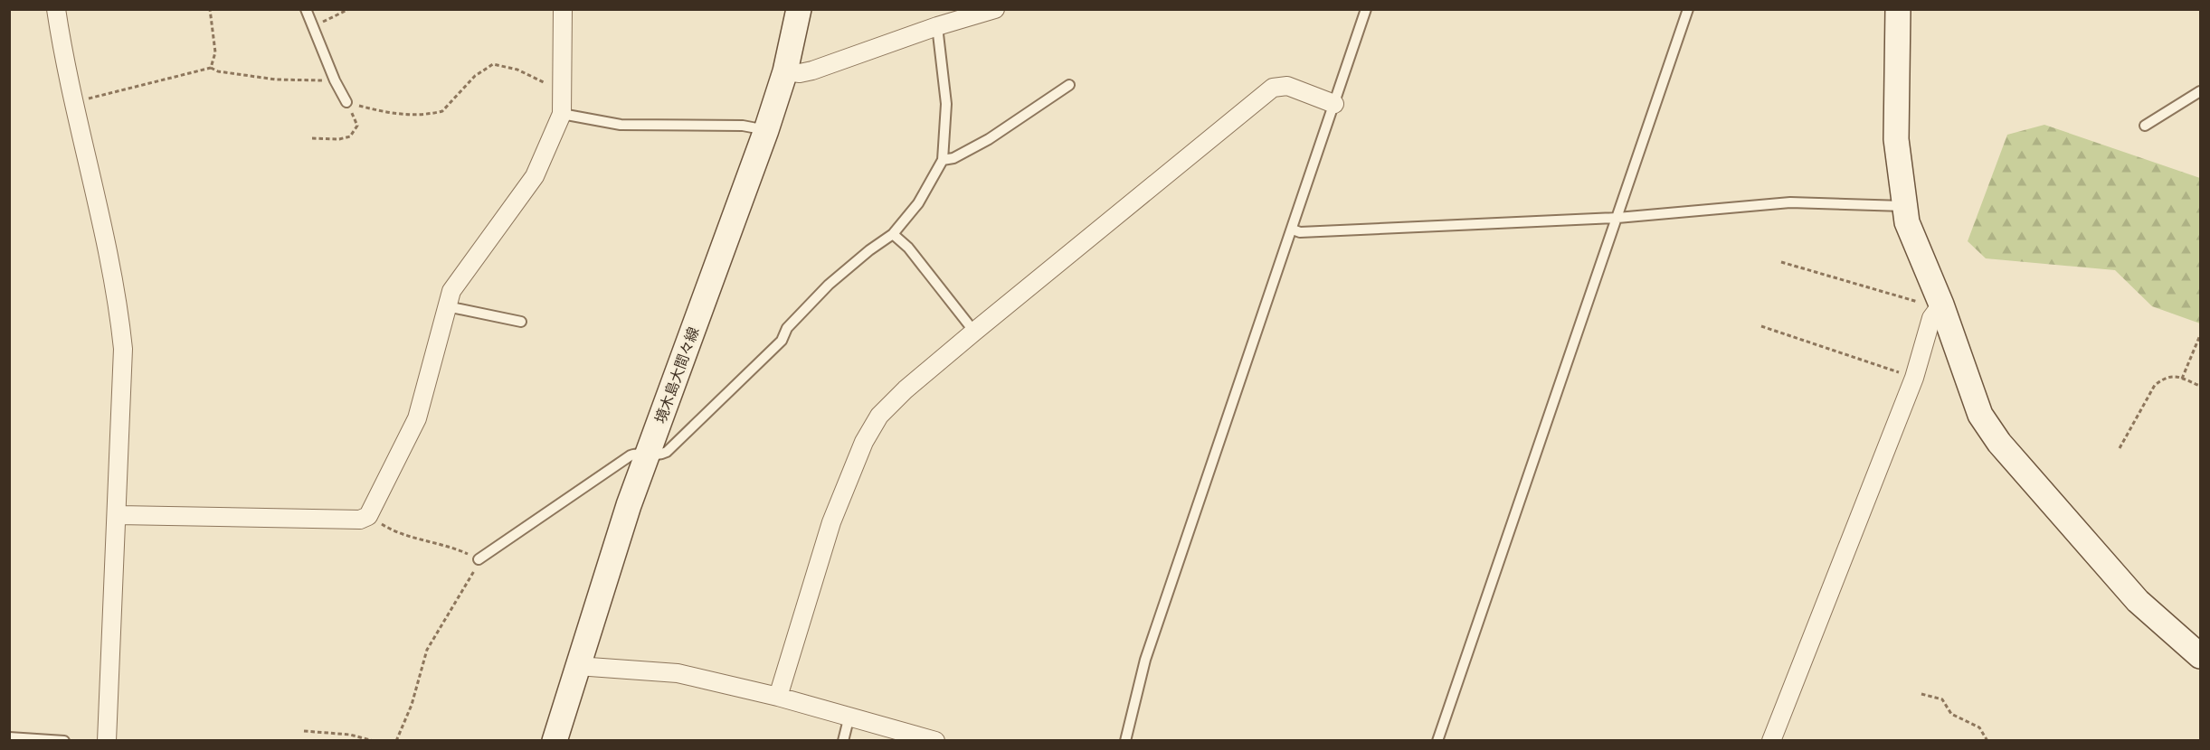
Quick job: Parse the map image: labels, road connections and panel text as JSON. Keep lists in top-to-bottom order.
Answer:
{
  "streets": {
    "main road": ["境木島大間々線"]
  }
}
